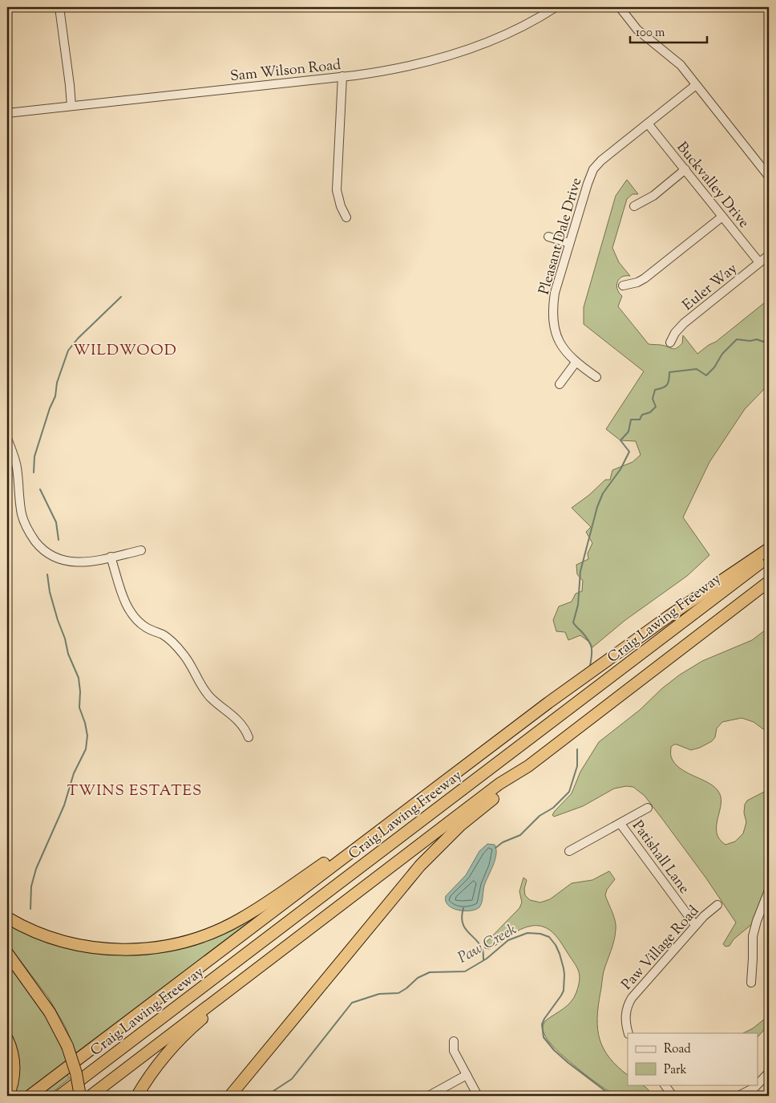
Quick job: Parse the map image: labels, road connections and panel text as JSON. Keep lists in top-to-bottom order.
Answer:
{
  "streets": {
    "highway": ["Craig Lawing Freeway"],
    "street": [
      "Sam Wilson Road",
      "Buckvalley Drive",
      "Pleasant Dale Drive",
      "Euler Way",
      "Patishall Lane",
      "Paw Village Road"
    ]
  },
  "crossings": [
    ["Buckvalley Drive", "Pleasant Dale Drive"],
    ["Buckvalley Drive", "Euler Way"],
    ["Patishall Lane", "Paw Village Road"]
  ],
  "districts": ["WILDWOOD", "TWINS ESTATES"],
  "water": ["Paw Creek"],
  "legend": ["Road", "Park"],
  "scale_bar": "100 m"
}
